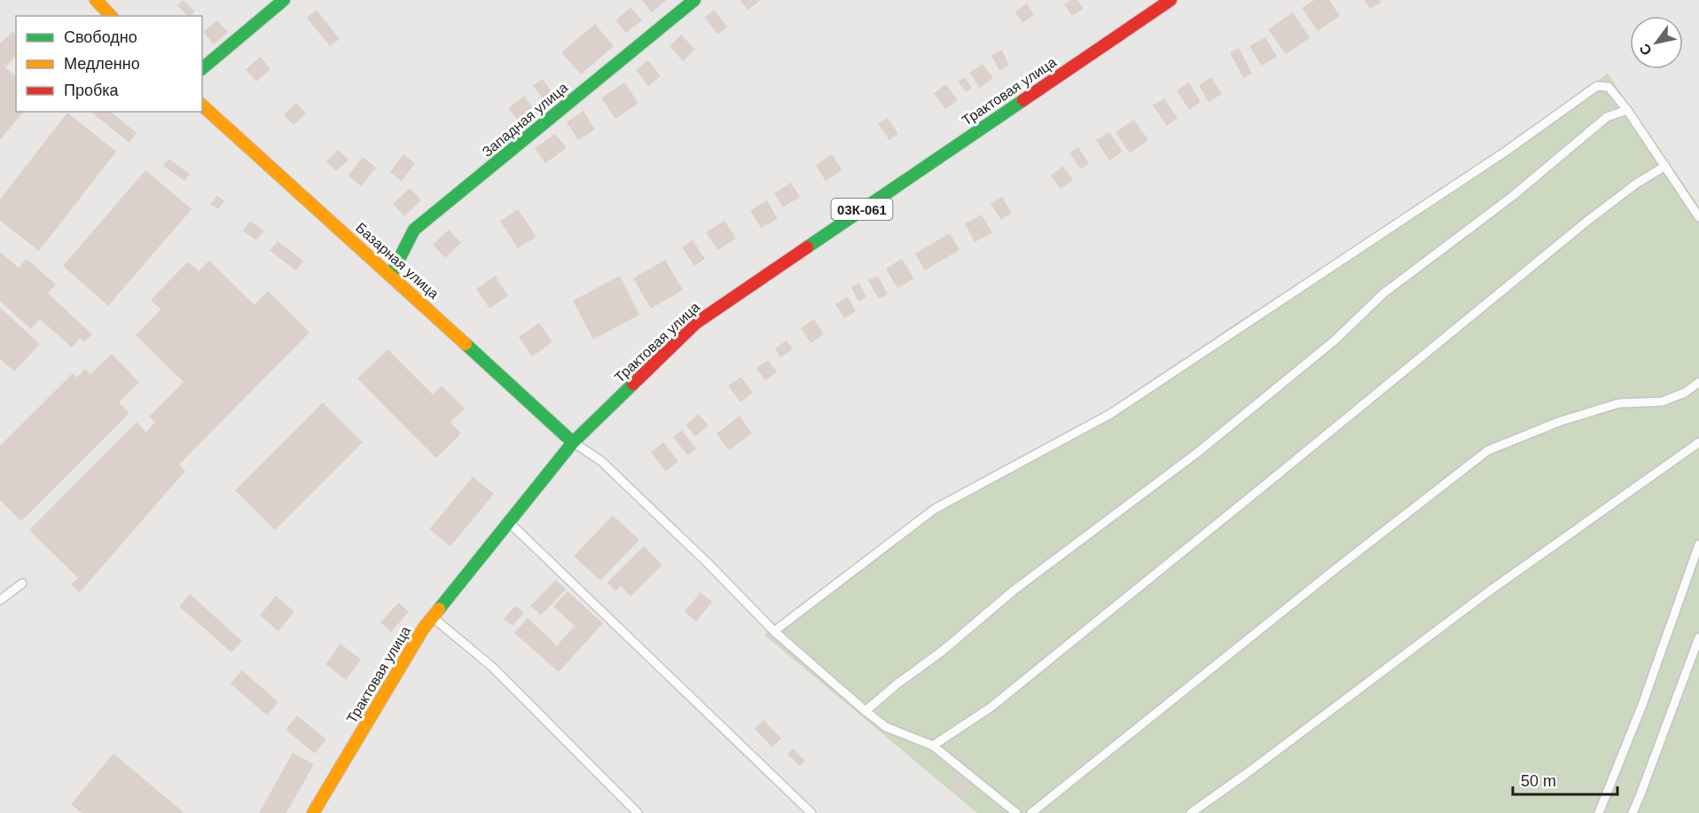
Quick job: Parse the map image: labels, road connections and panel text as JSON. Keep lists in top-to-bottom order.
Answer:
{
  "streets": {
    "main road": [
      "Трактовая улица",
      "Западная улица",
      "03К-061",
      "Базарная улица"
    ]
  },
  "crossings": [
    ["Трактовая улица", "Базарная улица"],
    ["Западная улица", "Базарная улица"]
  ],
  "legend": ["Свободно", "Медленно", "Пробка"],
  "scale_bar": "50 m",
  "north": "bottom left"
}
